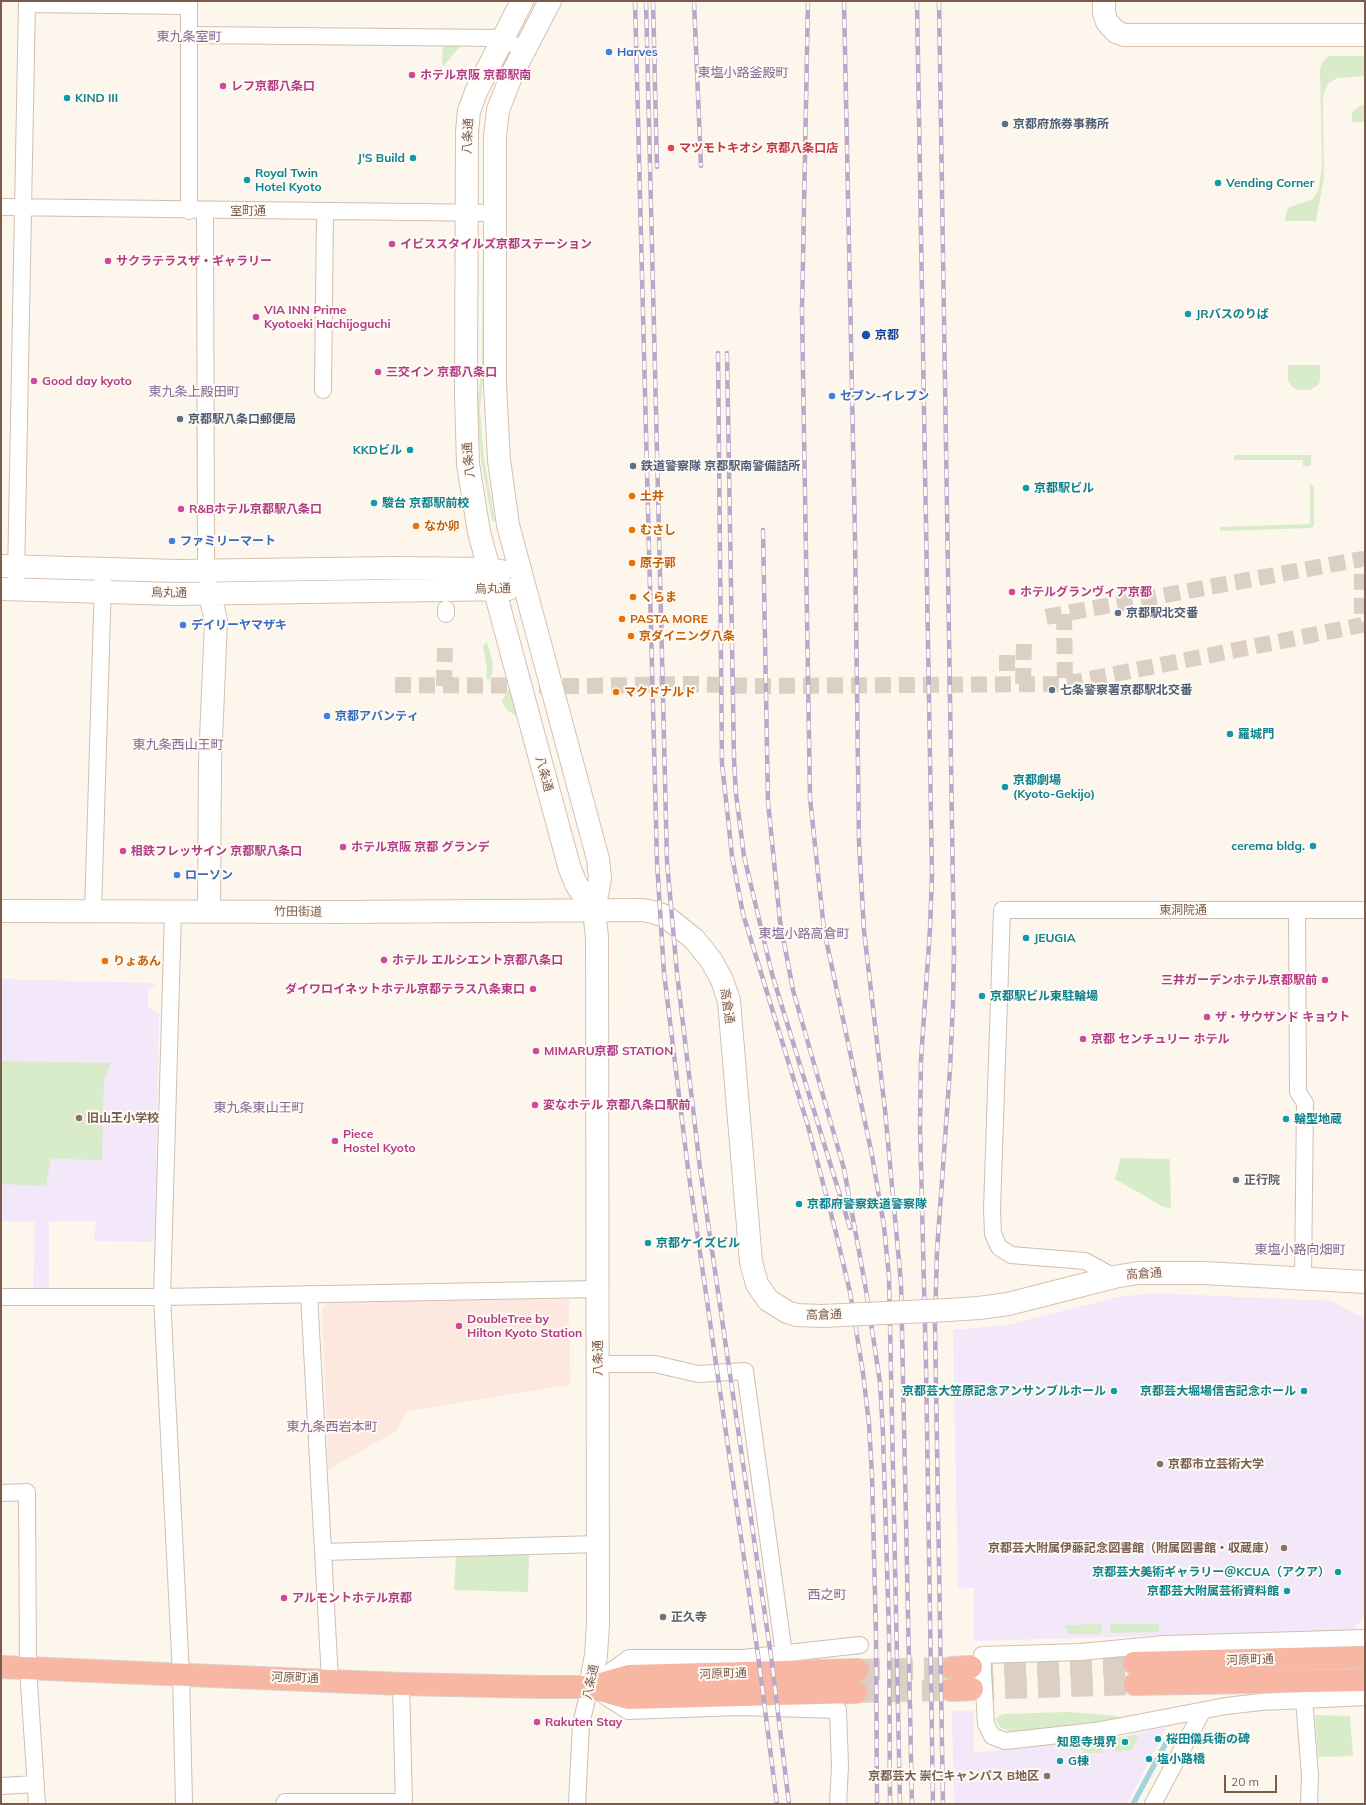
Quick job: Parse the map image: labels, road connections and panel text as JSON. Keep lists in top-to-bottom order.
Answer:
{
  "streets": {
    "highway": ["河原町通"],
    "street": [
      "八条通",
      "室町通",
      "烏丸通",
      "東洞院通",
      "竹田街道",
      "高倉通"
    ]
  },
  "crossings": [
    ["八条通", "室町通"],
    ["八条通", "烏丸通"],
    ["八条通", "竹田街道"],
    ["八条通", "高倉通"],
    ["八条通", "河原町通"],
    ["東洞院通", "高倉通"],
    ["竹田街道", "高倉通"]
  ],
  "districts": [
    "東九条室町",
    "東塩小路釜殿町",
    "東九条上殿田町",
    "東九条西山王町",
    "東塩小路高倉町",
    "東九条東山王町",
    "東塩小路向畑町",
    "東九条西岩本町",
    "西之町"
  ],
  "places": [
    "Harves",
    "ホテル京阪 京都駅南",
    "レフ京都八条口",
    "KIND III",
    "京都府旅券事務所",
    "マツモトキオシ 京都八条口店",
    "J'S Build",
    "Royal Twin Hotel Kyoto",
    "Vending Corner",
    "イビススタイルズ京都ステーション",
    "サクラテラスザ・ギャラリー",
    "JRバスのりば",
    "VIA INN Prime Kyotoeki Hachijoguchi",
    "京都",
    "三交イン 京都八条口",
    "Good day kyoto",
    "セブン-イレブン",
    "京都駅八条口郵便局",
    "KKDビル",
    "鉄道警察隊 京都駅南警備詰所",
    "京都駅ビル",
    "土井",
    "駿台 京都駅前校",
    "R&Bホテル京都駅八条口",
    "なか卯",
    "むさし",
    "ファミリーマート",
    "原子郭",
    "ホテルグランヴィア京都",
    "くらま",
    "京都駅北交番",
    "PASTA MORE",
    "デイリーヤマザキ",
    "京ダイニング八条",
    "七条警察署京都駅北交番",
    "マクドナルド",
    "京都アバンティ",
    "羅城門",
    "京都劇場 (Kyoto-Gekijo)",
    "cerema bldg.",
    "ホテル京阪 京都 グランデ",
    "相鉄フレッサイン 京都駅八条口",
    "ローソン",
    "JEUGIA",
    "ホテル エルシエント京都八条口",
    "りょあん",
    "三井ガーデンホテル京都駅前",
    "ダイワロイネットホテル京都テラス八条東口",
    "京都駅ビル東駐輪場",
    "ザ・サウザンド キョウト",
    "京都 センチュリー ホテル",
    "MIMARU京都 STATION",
    "変なホテル 京都八条口駅前",
    "旧山王小学校",
    "輪型地蔵",
    "Piece Hostel Kyoto",
    "正行院",
    "京都府警察鉄道警察隊",
    "京都ケイズビル",
    "DoubleTree by Hilton Kyoto Station",
    "京都芸大笠原記念アンサンブルホール",
    "京都芸大堀場信吉記念ホール",
    "京都市立芸術大学",
    "京都芸大附属伊藤記念図書館（附属図書館・収蔵庫）",
    "京都芸大美術ギャラリー＠KCUA（アクア）",
    "京都芸大附属芸術資料館",
    "アルモントホテル京都",
    "正久寺",
    "Rakuten Stay",
    "桜田儀兵衛の碑",
    "知恩寺境界",
    "塩小路橋",
    "G棟",
    "京都芸大 崇仁キャンパス B地区"
  ],
  "scale_bar": "20 m"
}
